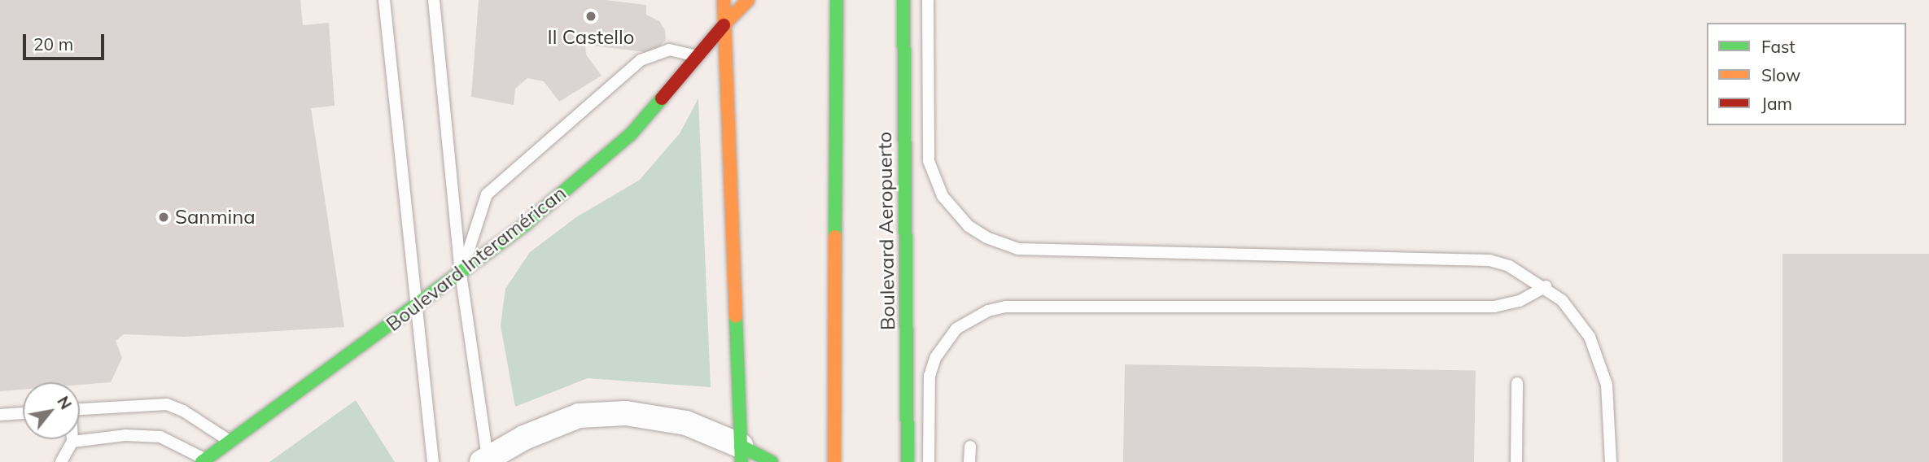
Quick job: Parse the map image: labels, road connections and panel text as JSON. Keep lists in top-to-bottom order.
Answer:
{
  "streets": {
    "main road": ["Boulevard Aeropuerto", "Boulevard Interamérican"]
  },
  "places": ["Il Castello", "Sanmina"],
  "legend": ["Fast", "Slow", "Jam"],
  "scale_bar": "20 m",
  "north": "top right"
}
